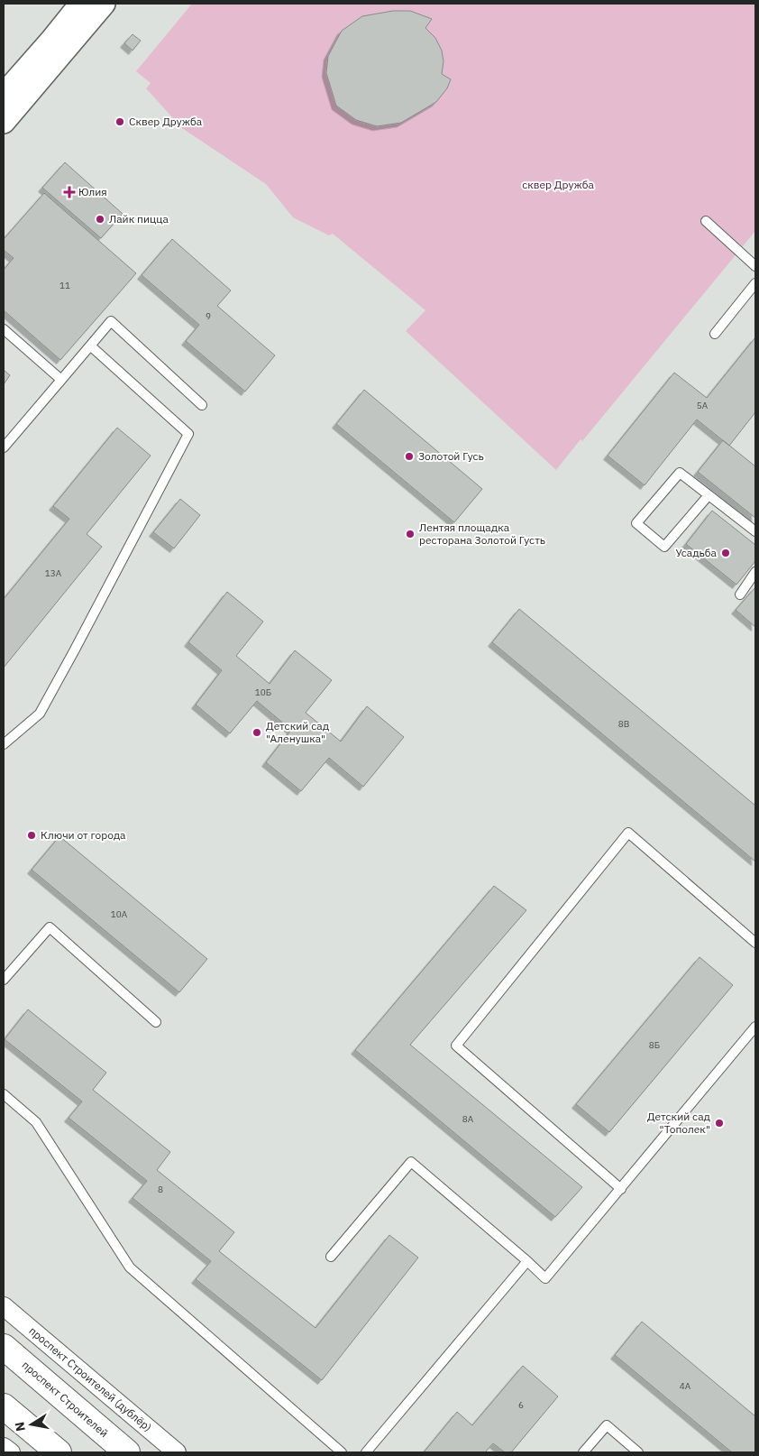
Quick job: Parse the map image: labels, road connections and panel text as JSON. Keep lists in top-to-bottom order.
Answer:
{
  "streets": {
    "main road": ["проспект Строителей"],
    "street": ["проспект Строителей (дублёр)"]
  },
  "parks": ["сквер Дружба"],
  "places": {
    "other": [
      "Сквер Дружба",
      "Лайк пицца",
      "Золотой Гусь",
      "Лентяя площадка ресторана Золотой Густь",
      "Усадьба",
      "Детский сад \"Аленушка\"",
      "Ключи от города",
      "Детский сад \"Тополек\""
    ],
    "health": ["Юлия"]
  },
  "house_numbers": [
    "11",
    "9",
    "5А",
    "13А",
    "10Б",
    "8В",
    "10А",
    "8Б",
    "8А",
    "8",
    "4А",
    "6"
  ],
  "north": "left"
}
